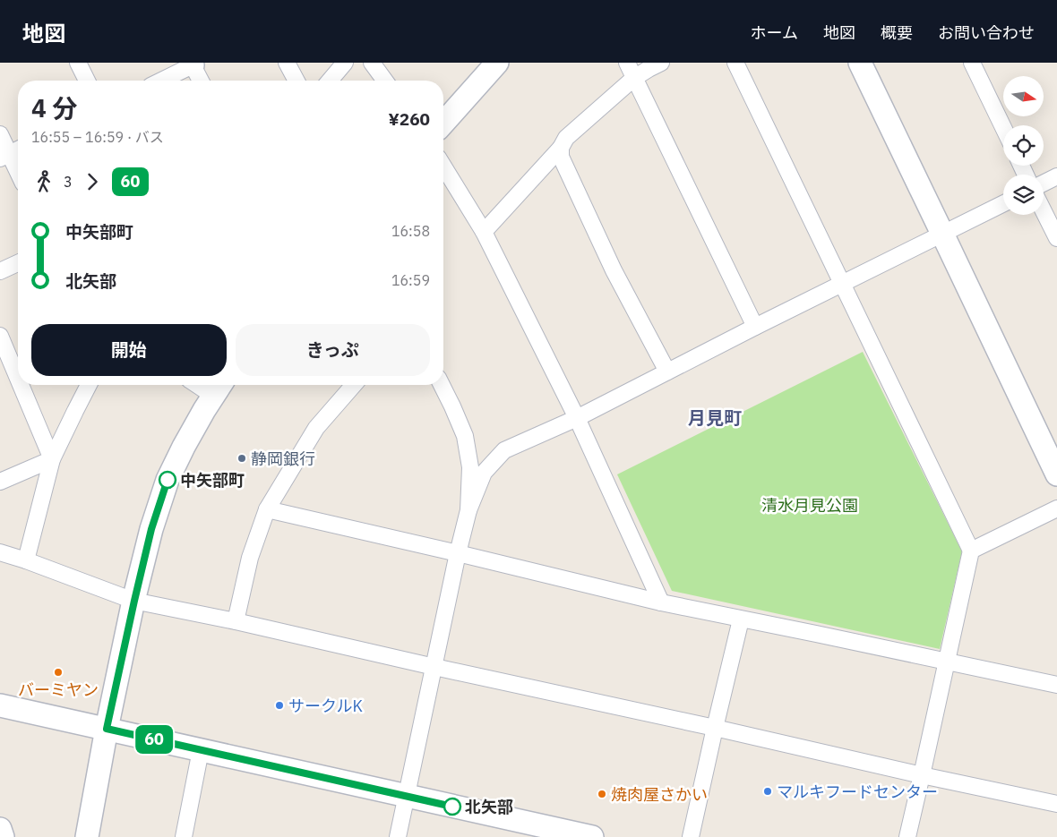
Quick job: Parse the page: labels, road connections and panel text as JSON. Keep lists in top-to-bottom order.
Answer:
{
  "districts": ["月見町"],
  "parks": ["清水月見公園"],
  "places": [
    "静岡銀行",
    "中矢部町",
    "バーミヤン",
    "サークルK",
    "マルキフードセンター",
    "焼肉屋さかい",
    "北矢部"
  ],
  "lines": ["bus line 60"],
  "north": "right",
  "page": {
    "header": "地図",
    "nav": [
      "ホーム",
      "地図",
      "概要",
      "お問い合わせ"
    ],
    "on_map": "60",
    "heading": ["4 分", "16:55 – 16:59 · バス", "¥260"],
    "legs": ["3", "60"],
    "list": [
      {
        "name": "中矢部町",
        "value": "16:58"
      },
      {
        "name": "北矢部",
        "value": "16:59"
      }
    ],
    "buttons": ["開始", "きっぷ"]
  }
}
